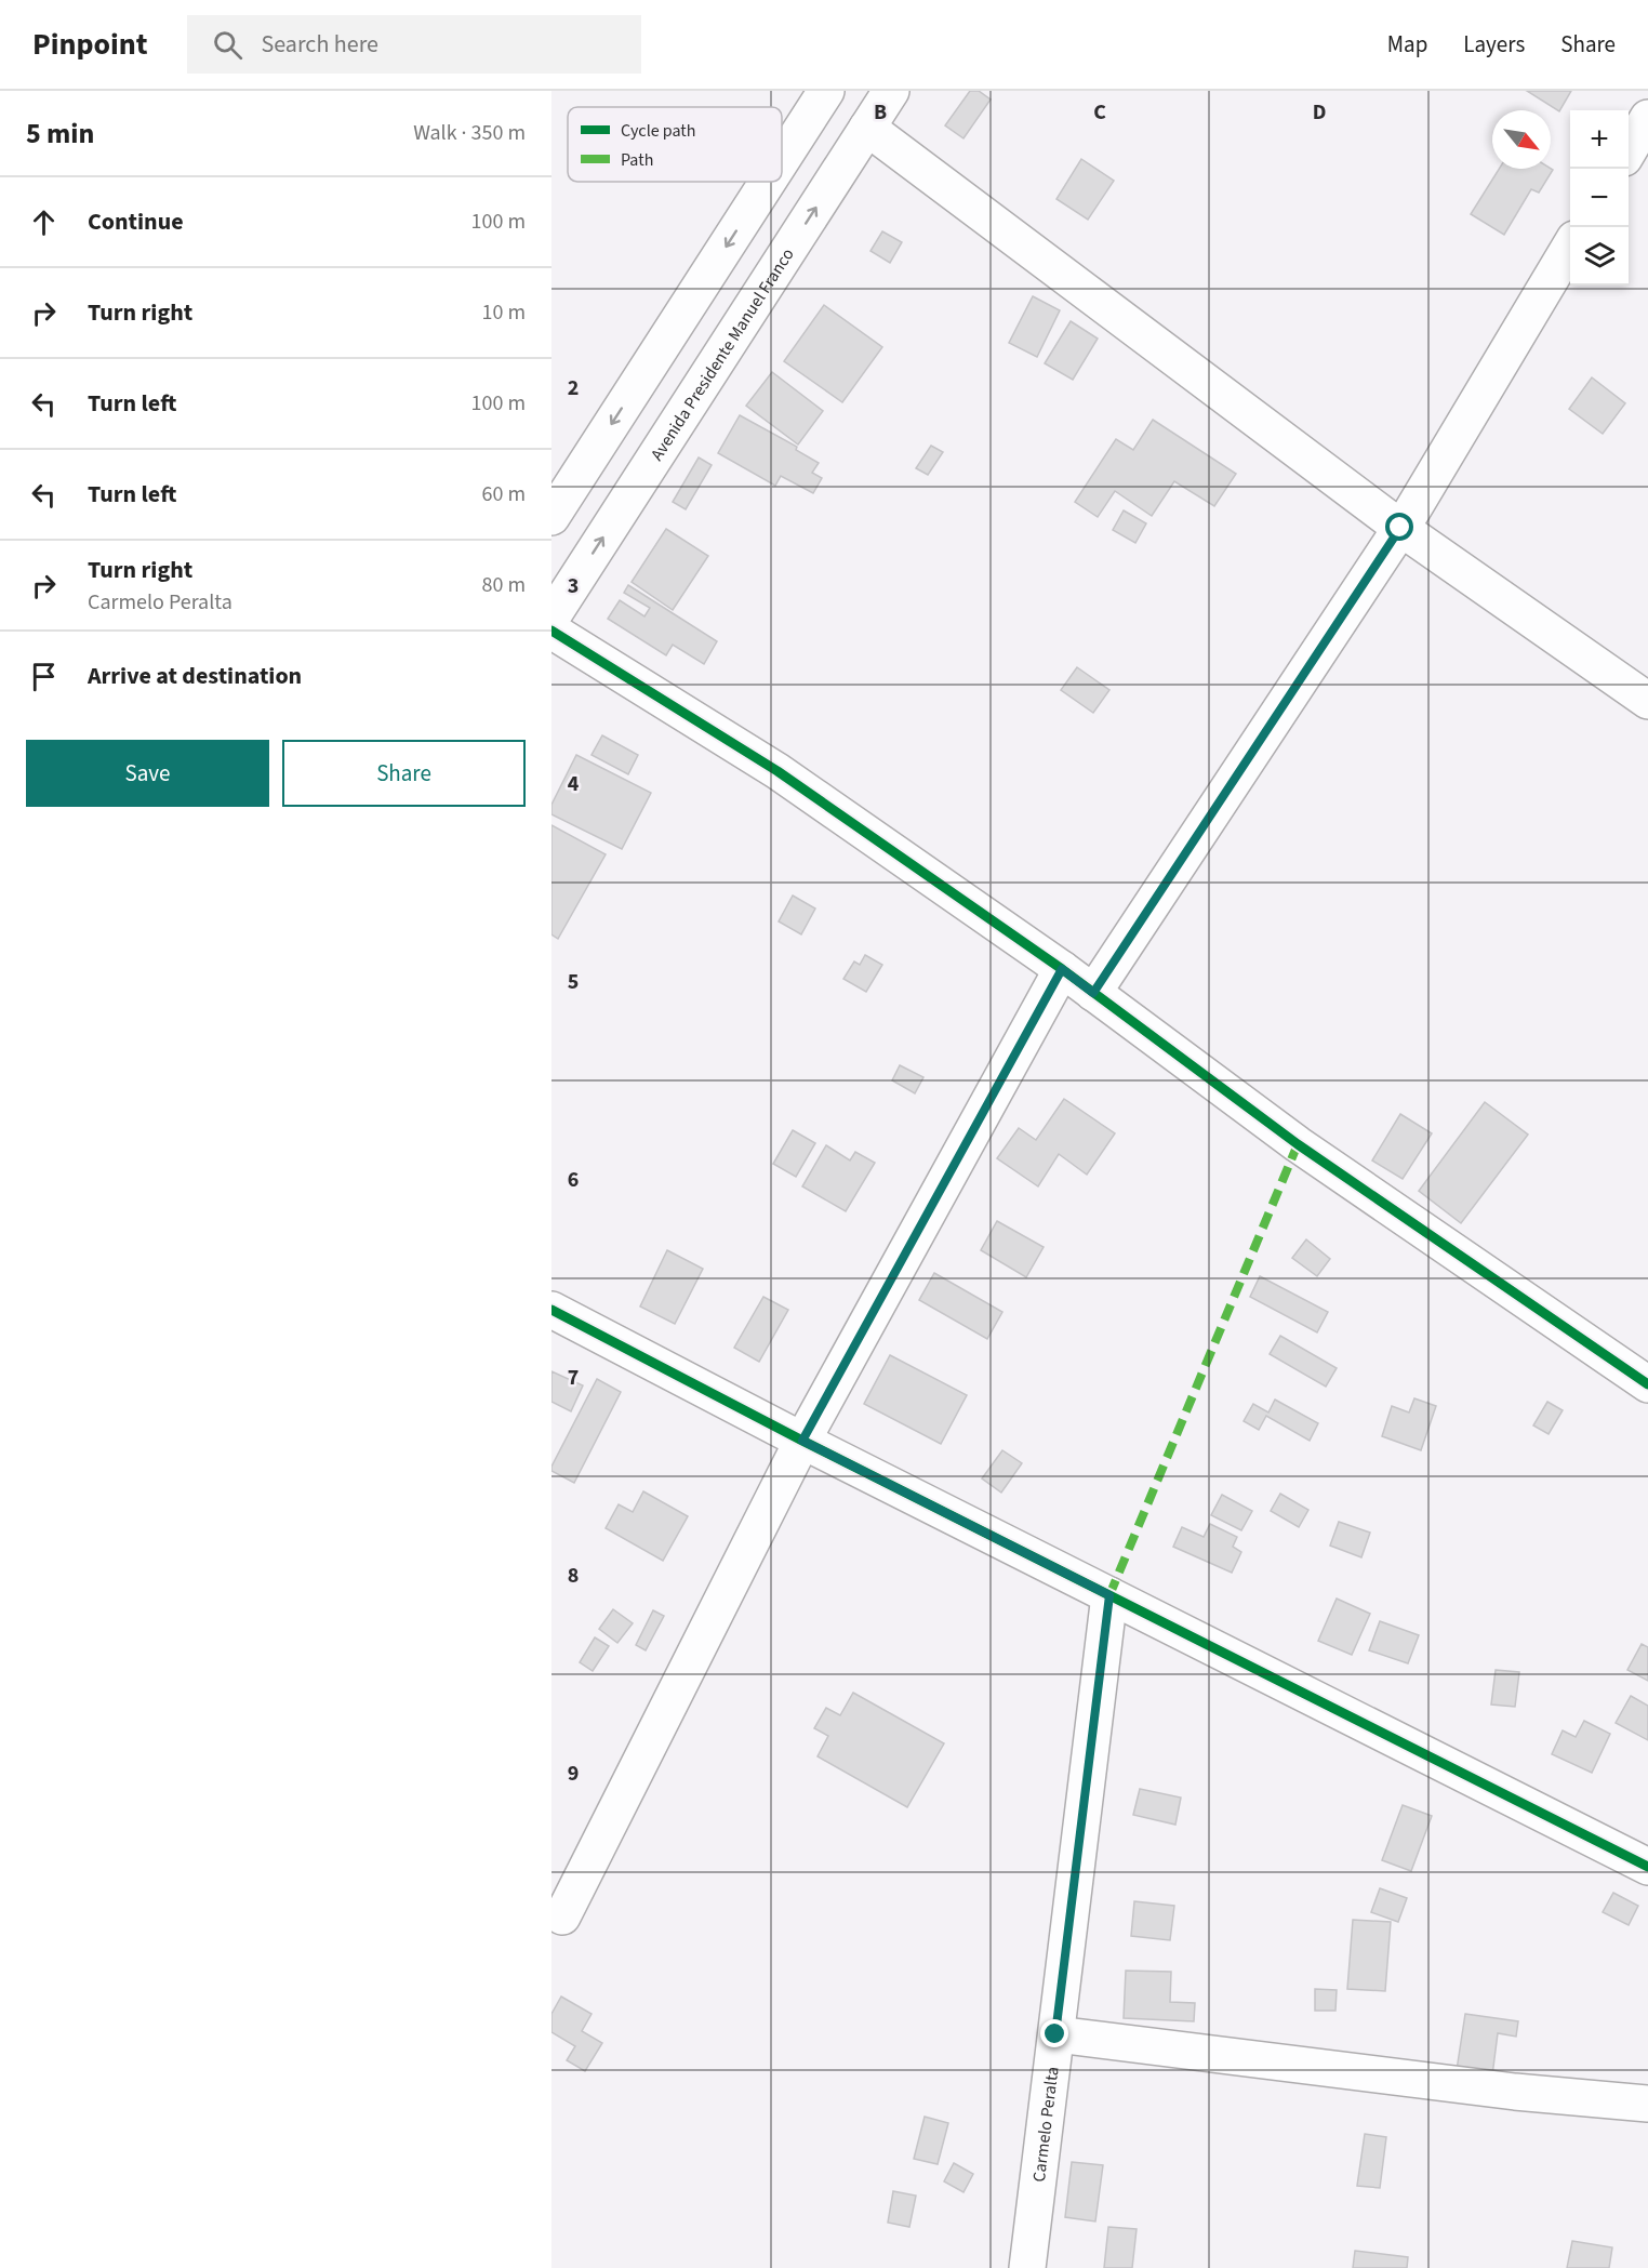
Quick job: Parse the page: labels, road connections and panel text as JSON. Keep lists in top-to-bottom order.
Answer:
{
  "streets": {
    "street": ["Avenida Presidente Manuel Franco", "Carmelo Peralta"]
  },
  "legend": ["Cycle path", "Path"],
  "north": "bottom right",
  "page": {
    "header": "Pinpoint",
    "search": "Search here",
    "nav": ["Map", "Layers", "Share"],
    "heading": ["5 min", "Walk · 350 m"],
    "map_buttons": ["+", "−"],
    "list": [
      ["Continue", "100 m"],
      ["Turn right", "10 m"],
      ["Turn left", "100 m"],
      ["Turn left", "60 m"],
      ["Turn right", "Carmelo Peralta", "80 m"],
      "Arrive at destination"
    ],
    "buttons": ["Save", "Share"]
  },
  "grid": {
    "columns": ["B", "C", "D"],
    "rows": [
      "2",
      "3",
      "4",
      "5",
      "6",
      "7",
      "8",
      "9"
    ]
  }
}
